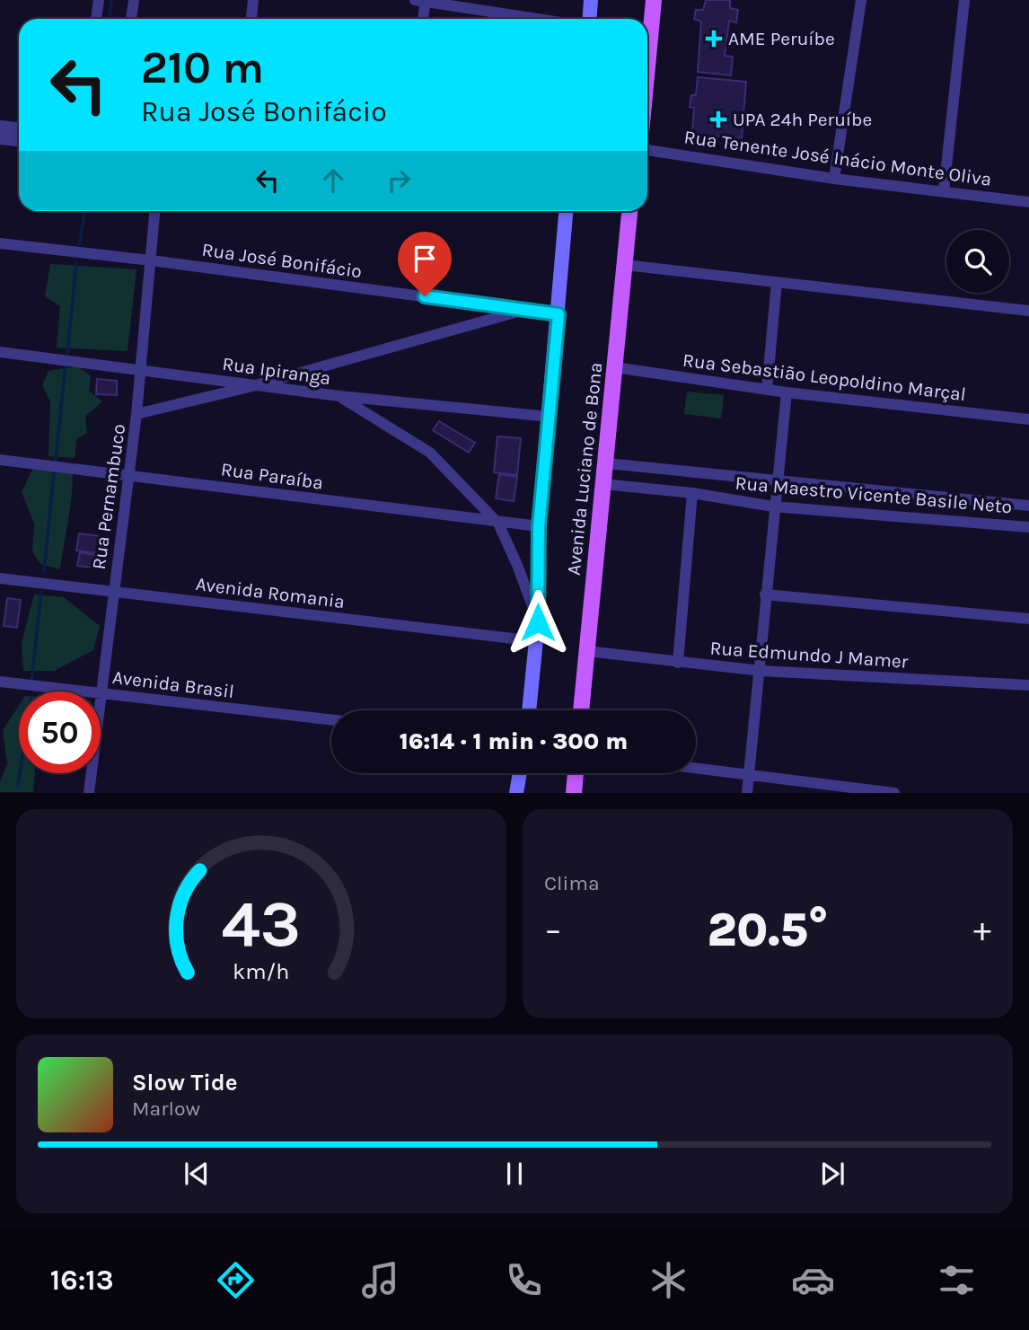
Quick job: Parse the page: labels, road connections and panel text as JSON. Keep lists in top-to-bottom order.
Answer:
{
  "streets": {
    "main road": ["Avenida Luciano de Bona"],
    "street": [
      "Rua Tenente José Inácio Monte Oliva",
      "Rua José Bonifácio",
      "Rua Ipiranga",
      "Rua Sebastião Leopoldino Marçal",
      "Rua Paraíba",
      "Rua Maestro Vicente Basile Neto",
      "Rua Pernambuco",
      "Avenida Romania",
      "Rua Edmundo J Mamer",
      "Avenida Brasil"
    ]
  },
  "crossings": [
    ["Rua José Bonifácio", "Rua Pernambuco"],
    ["Rua Ipiranga", "Rua Pernambuco"],
    ["Rua Sebastião Leopoldino Marçal", "Avenida Luciano de Bona"],
    ["Avenida Luciano de Bona", "Rua Maestro Vicente Basile Neto"],
    ["Avenida Luciano de Bona", "Rua Edmundo J Mamer"],
    ["Rua Paraíba", "Rua Pernambuco"],
    ["Rua Pernambuco", "Avenida Romania"],
    ["Rua Pernambuco", "Avenida Brasil"]
  ],
  "places": {
    "health": ["AME Peruíbe", "UPA 24h Peruíbe"]
  },
  "page": {
    "turn": ["210 m", "Rua José Bonifácio"],
    "limit": "50",
    "trip": "16:14 · 1 min · 300 m",
    "tile": "Clima",
    "heat": ["−", "20.5°", "+"],
    "song": ["Slow Tide", "Marlow"],
    "tabs": "16:13",
    "gauge": ["43", "km/h"]
  }
}
